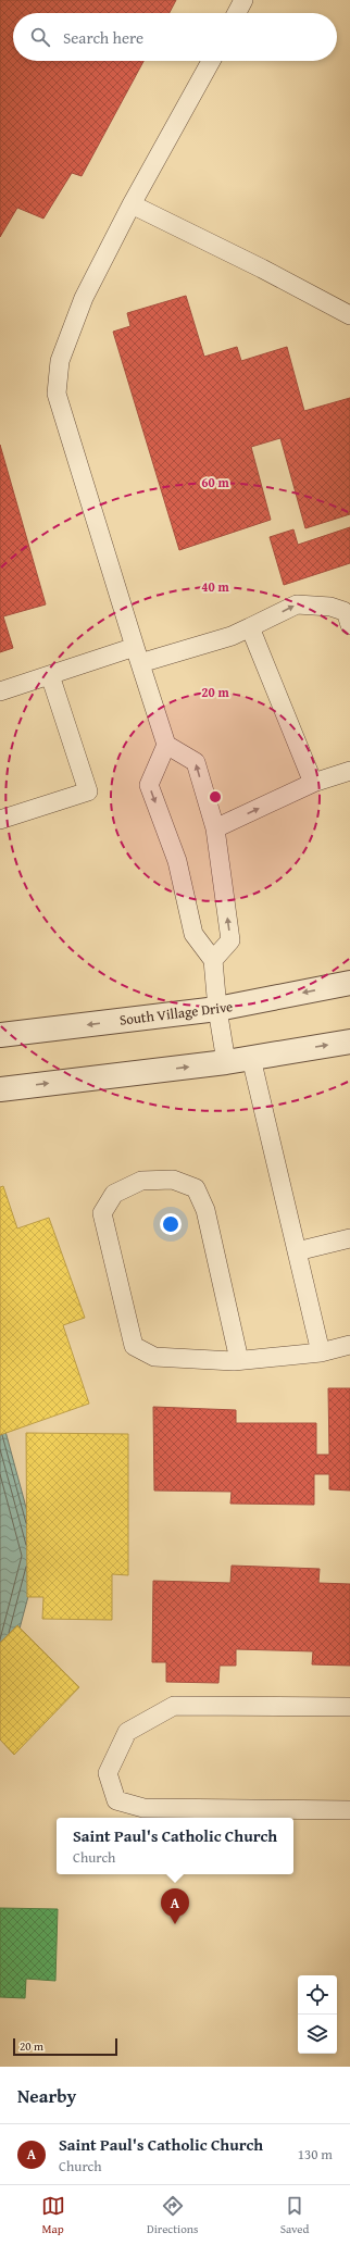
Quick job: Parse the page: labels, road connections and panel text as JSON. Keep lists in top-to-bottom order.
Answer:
{
  "streets": {
    "street": ["South Village Drive"]
  },
  "scale_bar": "20 m",
  "page": {
    "search": "Search here",
    "popup": ["Saint Paul's Catholic Church", "Church"],
    "pins": "A",
    "scale": "20 m",
    "heading": "Nearby",
    "list": [
      {
        "mark": "A",
        "name": "Saint Paul's Catholic Church",
        "note": "Church",
        "value": "130 m"
      }
    ],
    "nav": ["Map", "Directions", "Saved"]
  },
  "rings": ["60 m", "40 m", "20 m"]
}
